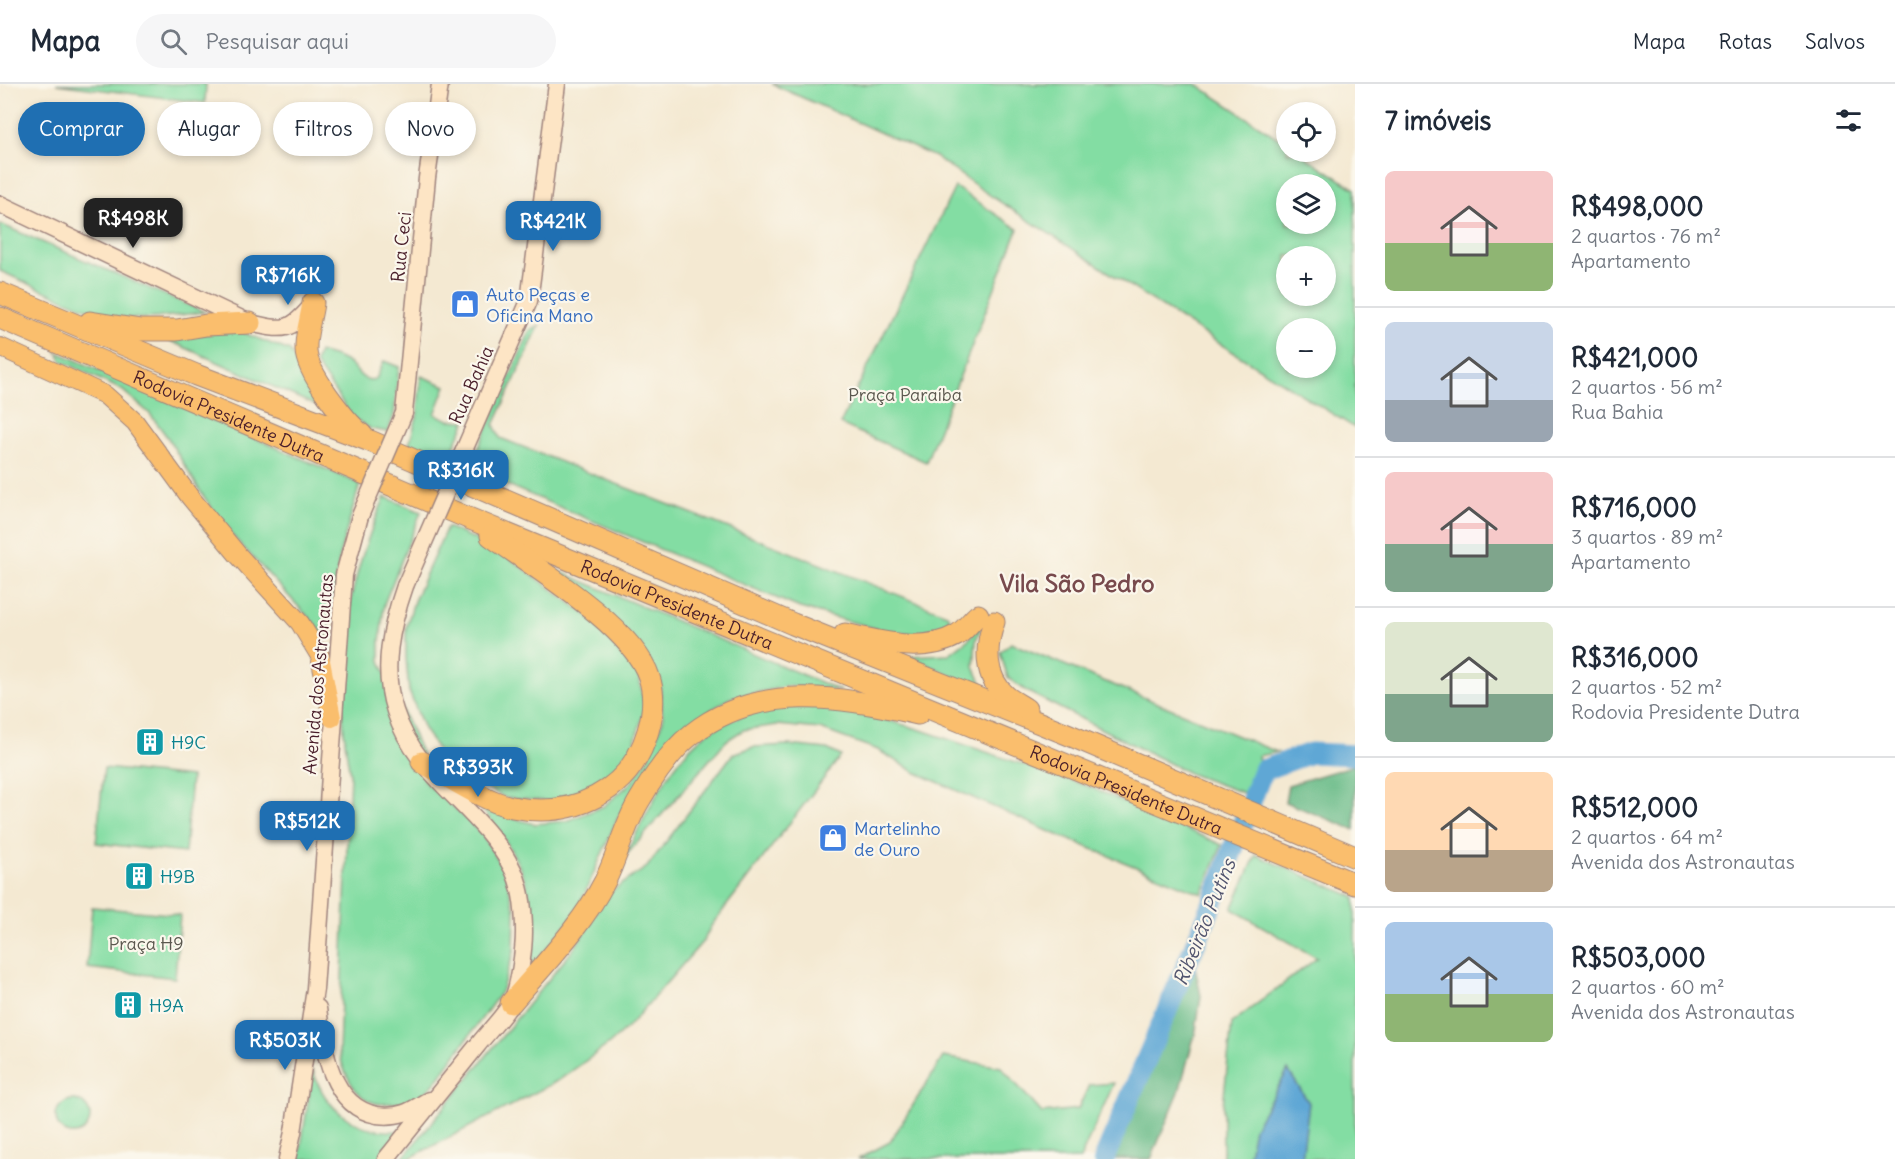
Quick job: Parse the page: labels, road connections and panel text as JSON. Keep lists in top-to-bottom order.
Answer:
{
  "streets": {
    "highway": ["Rodovia Presidente Dutra"],
    "main road": ["Rua Ceci", "Rua Bahia", "Avenida dos Astronautas"]
  },
  "crossings": [
    ["Rua Ceci", "Avenida dos Astronautas"]
  ],
  "districts": ["Vila São Pedro"],
  "water": ["Ribeirão Putins"],
  "parks": ["Praça Paraíba", "Praça H9"],
  "places": {
    "shop": ["Auto Peças e Oficina Mano", "Martelinho de Ouro"],
    "building": ["H9C", "H9B", "H9A"]
  },
  "page": {
    "header": "Mapa",
    "search": "Pesquisar aqui",
    "nav": ["Mapa", "Rotas", "Salvos"],
    "heading": "7 imóveis",
    "map_buttons": ["+", "−"],
    "chip": [
      "Comprar",
      "Alugar",
      "Filtros",
      "Novo"
    ],
    "list": [
      {
        "name": "R$498,000",
        "note": "2 quartos · 76 m² · Apartamento"
      },
      {
        "name": "R$421,000",
        "note": "2 quartos · 56 m² · Rua Bahia"
      },
      {
        "name": "R$716,000",
        "note": "3 quartos · 89 m² · Apartamento"
      },
      {
        "name": "R$316,000",
        "note": "2 quartos · 52 m² · Rodovia Presidente Dutra"
      },
      {
        "name": "R$512,000",
        "note": "2 quartos · 64 m² · Avenida dos Astronautas"
      },
      {
        "name": "R$503,000",
        "note": "2 quartos · 60 m² · Avenida dos Astronautas"
      }
    ],
    "price": [
      "R$498K",
      "R$421K",
      "R$716K",
      "R$316K",
      "R$393K",
      "R$512K",
      "R$503K"
    ]
  }
}
